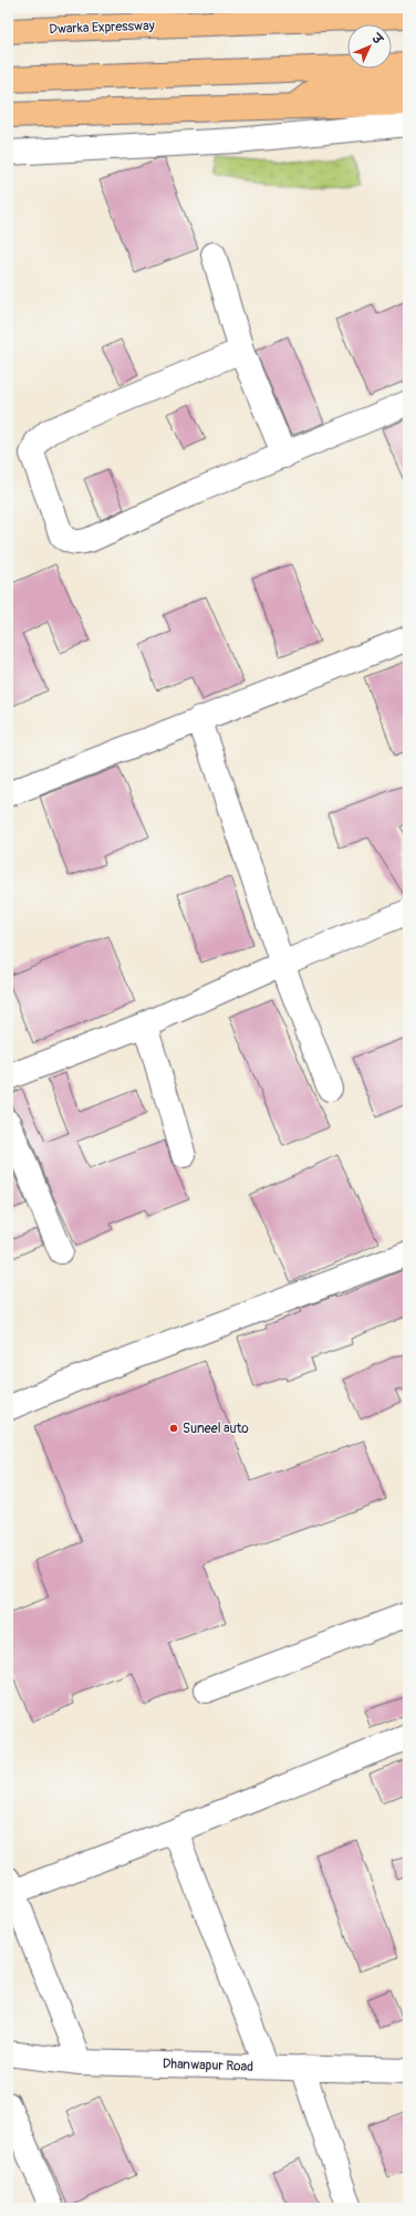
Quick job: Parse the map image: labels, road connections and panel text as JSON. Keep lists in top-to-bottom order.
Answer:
{
  "streets": {
    "main road": ["Dwarka Expressway"],
    "street": ["Dhanwapur Road"]
  },
  "places": ["Suneel auto"],
  "north": "top right"
}
